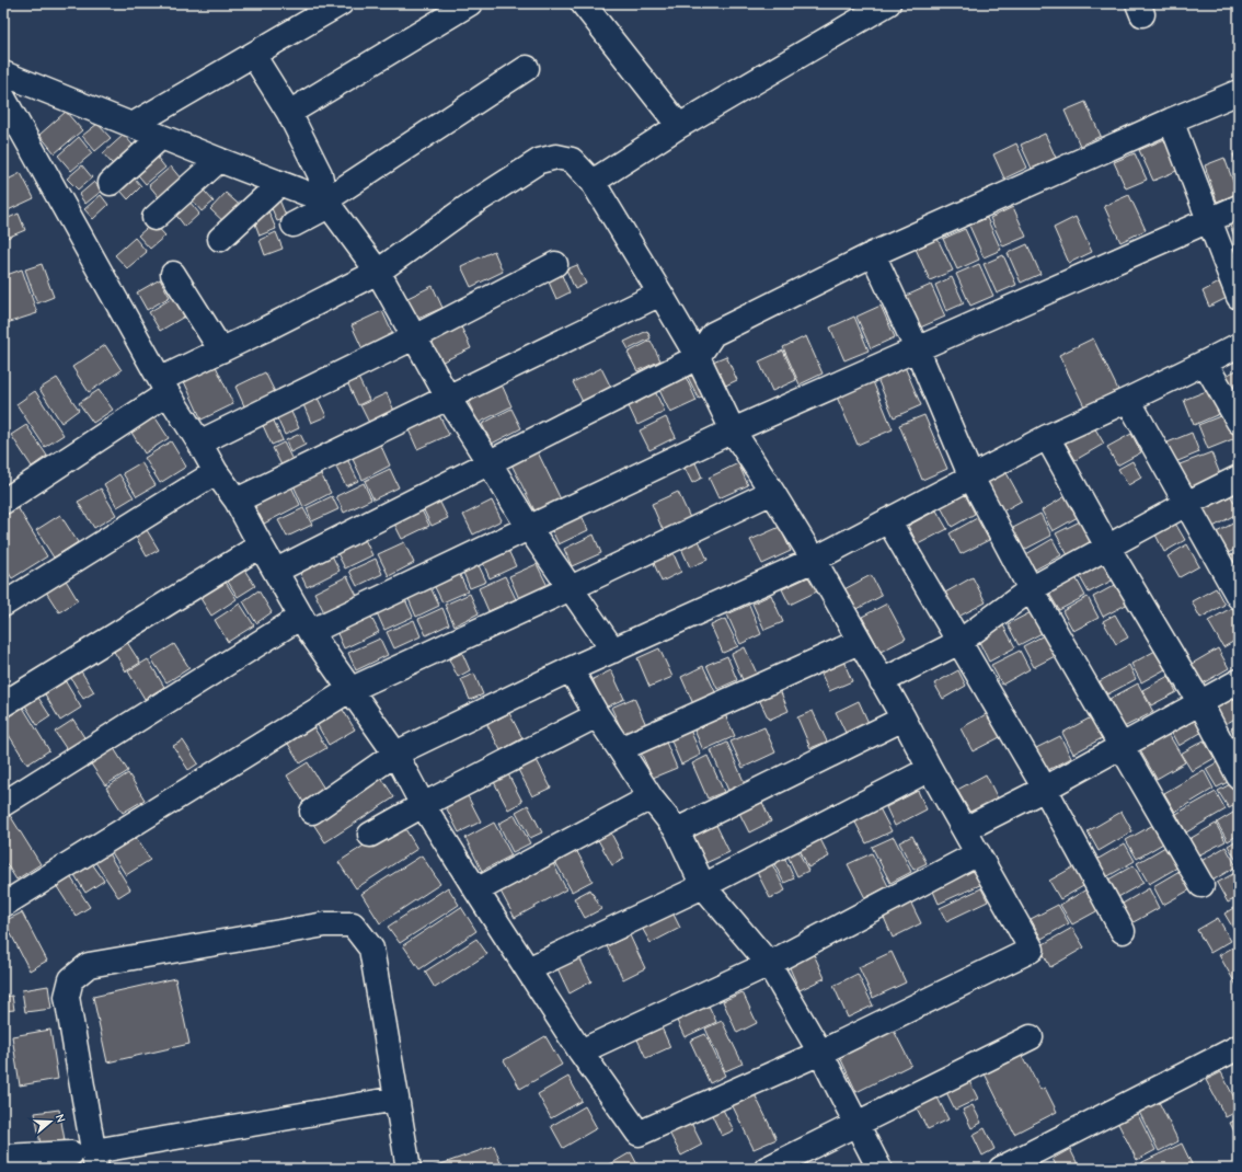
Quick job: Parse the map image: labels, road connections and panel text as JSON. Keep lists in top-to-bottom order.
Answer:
{
  "north": "right"
}
